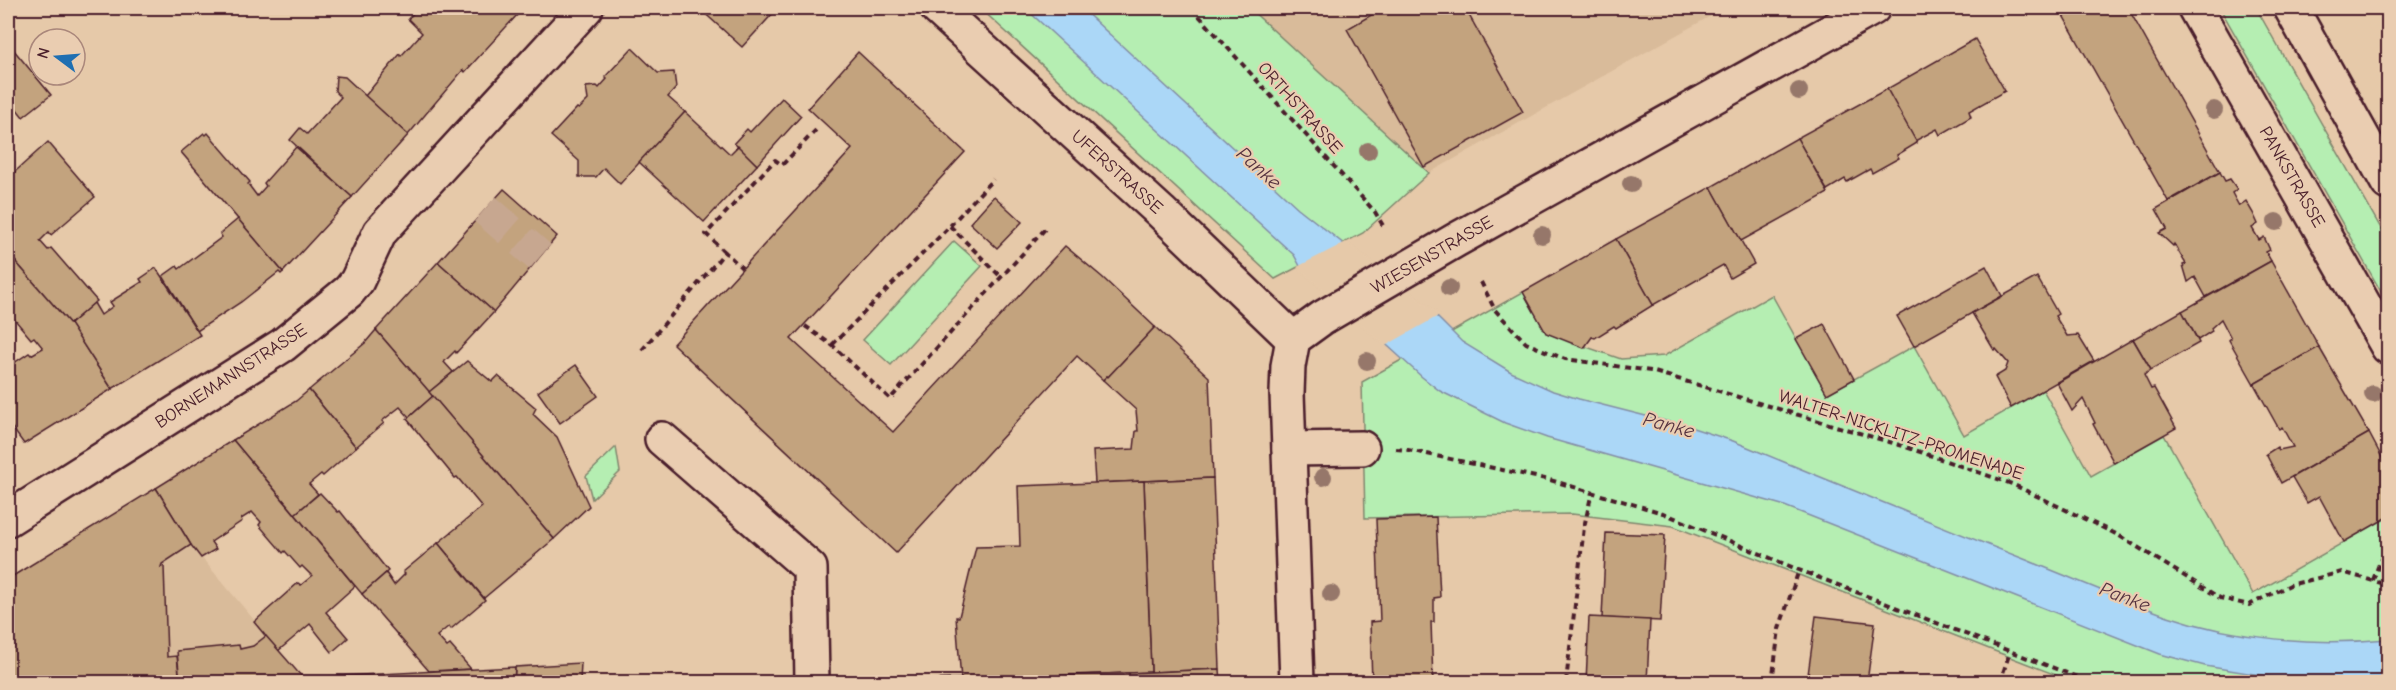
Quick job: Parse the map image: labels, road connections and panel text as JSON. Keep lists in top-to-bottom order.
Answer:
{
  "streets": {
    "street": [
      "UFERSTRASSE",
      "PANKSTRASSE",
      "WIESENSTRASSE",
      "BORNEMANNSTRASSE"
    ],
    "path": ["ORTHSTRASSE", "WALTER-NICKLITZ-PROMENADE"]
  },
  "crossings": [
    ["UFERSTRASSE", "WIESENSTRASSE"]
  ],
  "water": ["Panke"],
  "north": "left"
}
